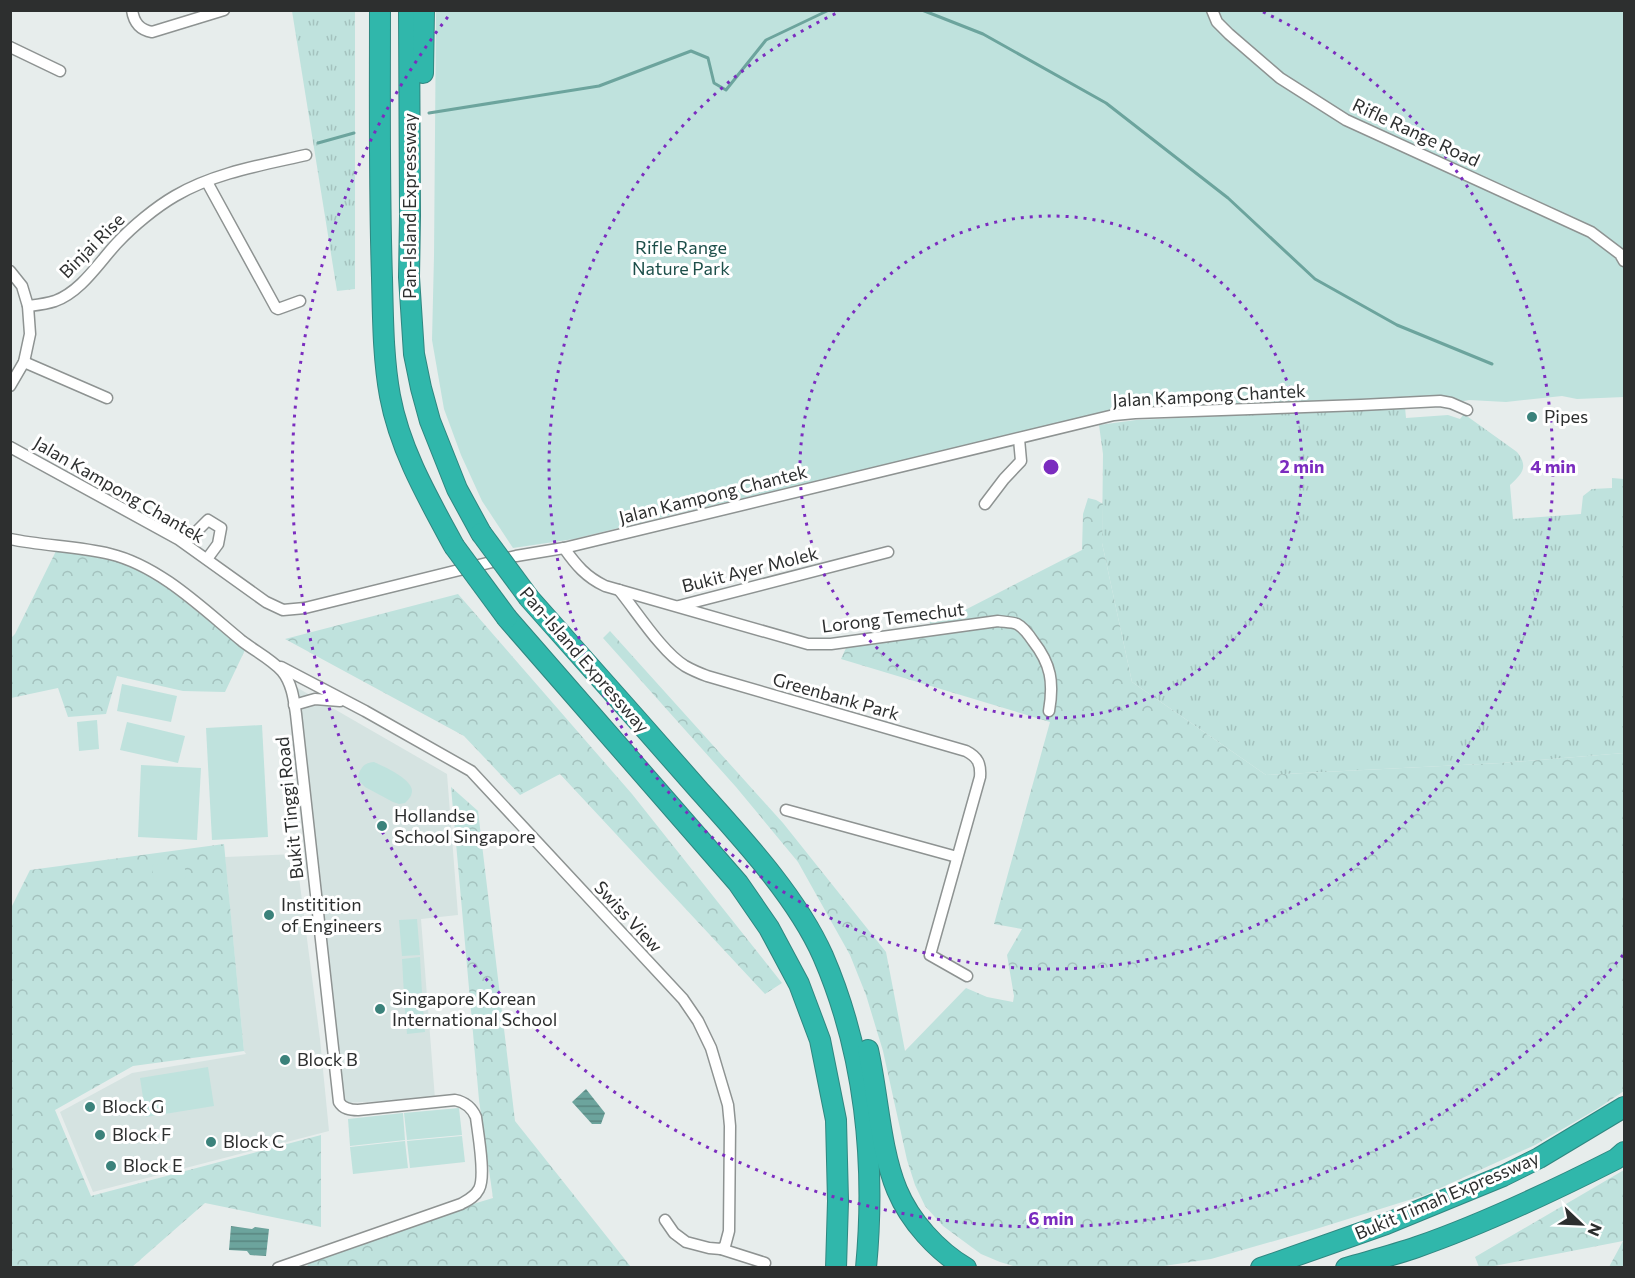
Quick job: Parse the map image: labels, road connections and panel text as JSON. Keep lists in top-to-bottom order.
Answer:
{
  "streets": {
    "highway": ["Pan-Island Expressway", "Bukit Timah Expressway"],
    "street": [
      "Rifle Range Road",
      "Binjai Rise",
      "Jalan Kampong Chantek",
      "Bukit Ayer Molek",
      "Lorong Temechut",
      "Greenbank Park",
      "Bukit Tinggi Road",
      "Swiss View"
    ]
  },
  "crossings": [
    ["Jalan Kampong Chantek", "Bukit Ayer Molek"],
    ["Bukit Ayer Molek", "Lorong Temechut"],
    ["Bukit Ayer Molek", "Greenbank Park"],
    ["Bukit Tinggi Road", "Swiss View"]
  ],
  "parks": ["Rifle Range Nature Park"],
  "places": [
    "Pipes",
    "Hollandse School Singapore",
    "Institition of Engineers",
    "Singapore Korean International School",
    "Block B",
    "Block G",
    "Block F",
    "Block C",
    "Block E"
  ],
  "north": "bottom right",
  "rings": ["2 min", "4 min", "6 min"]
}
